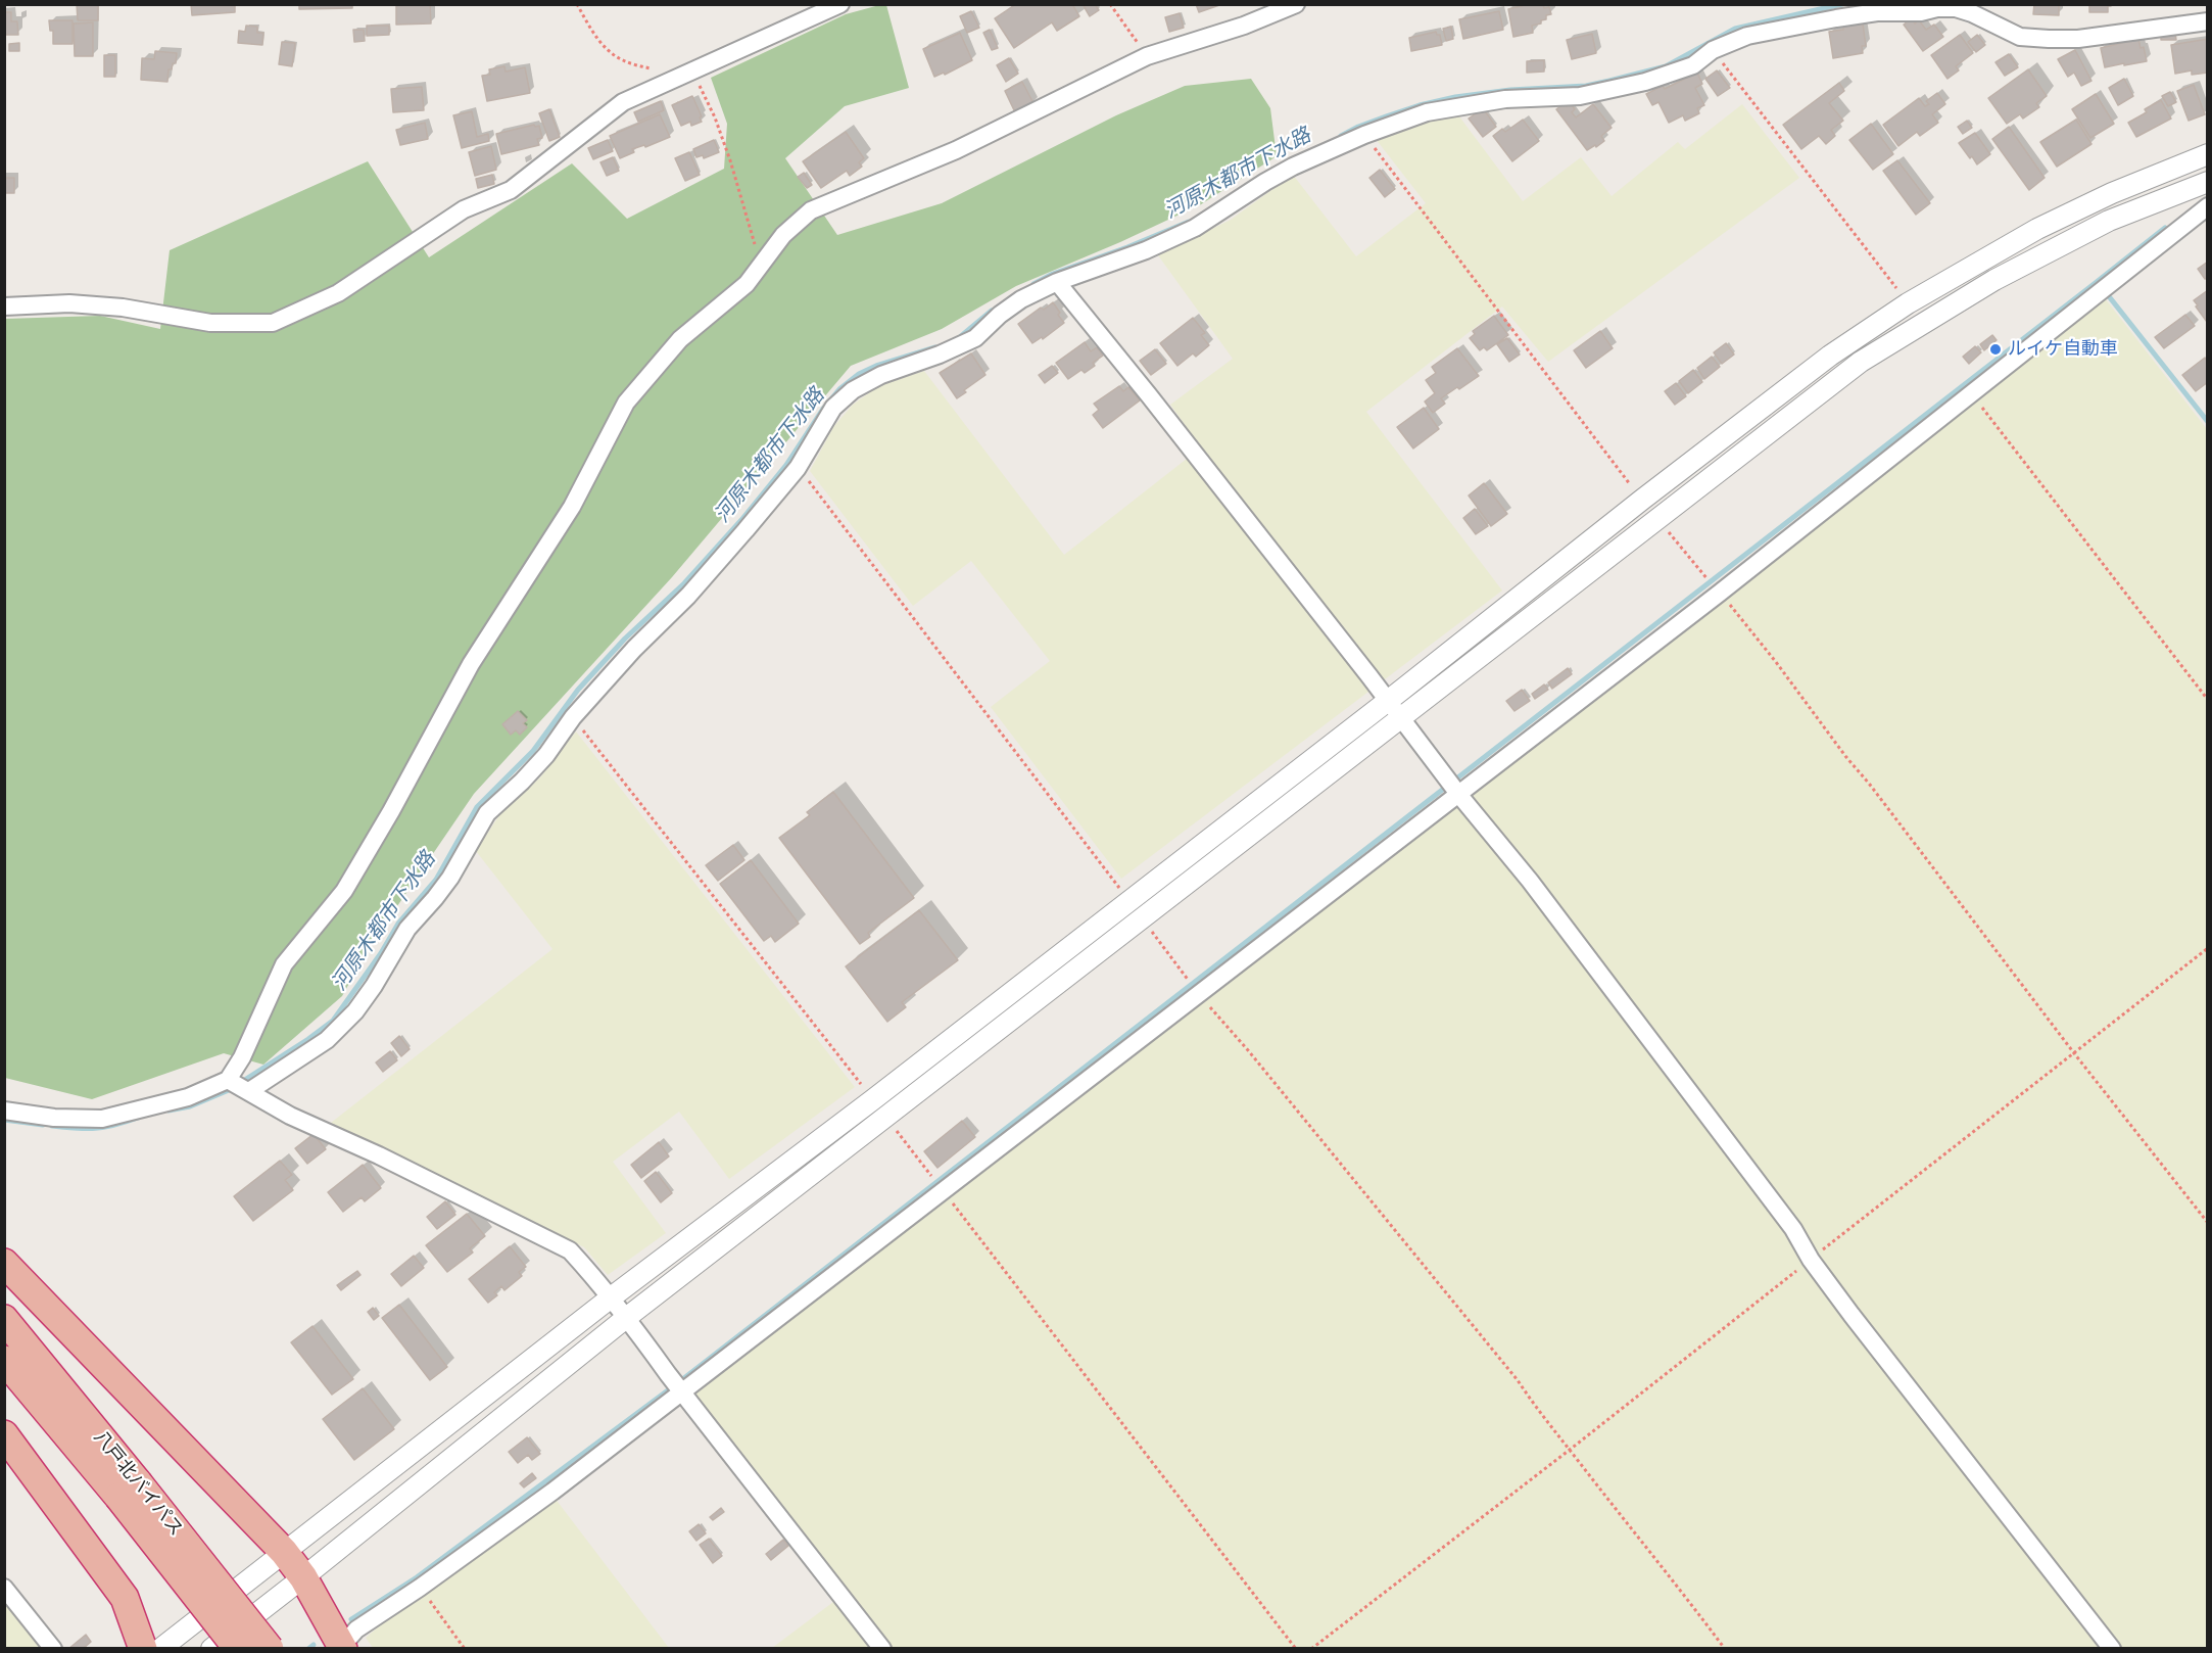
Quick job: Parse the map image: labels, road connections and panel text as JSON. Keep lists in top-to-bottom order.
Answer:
{
  "streets": {
    "highway": ["八戸北バイパス"]
  },
  "water": ["河原木都市下水路"],
  "places": ["ルイケ自動車"]
}
